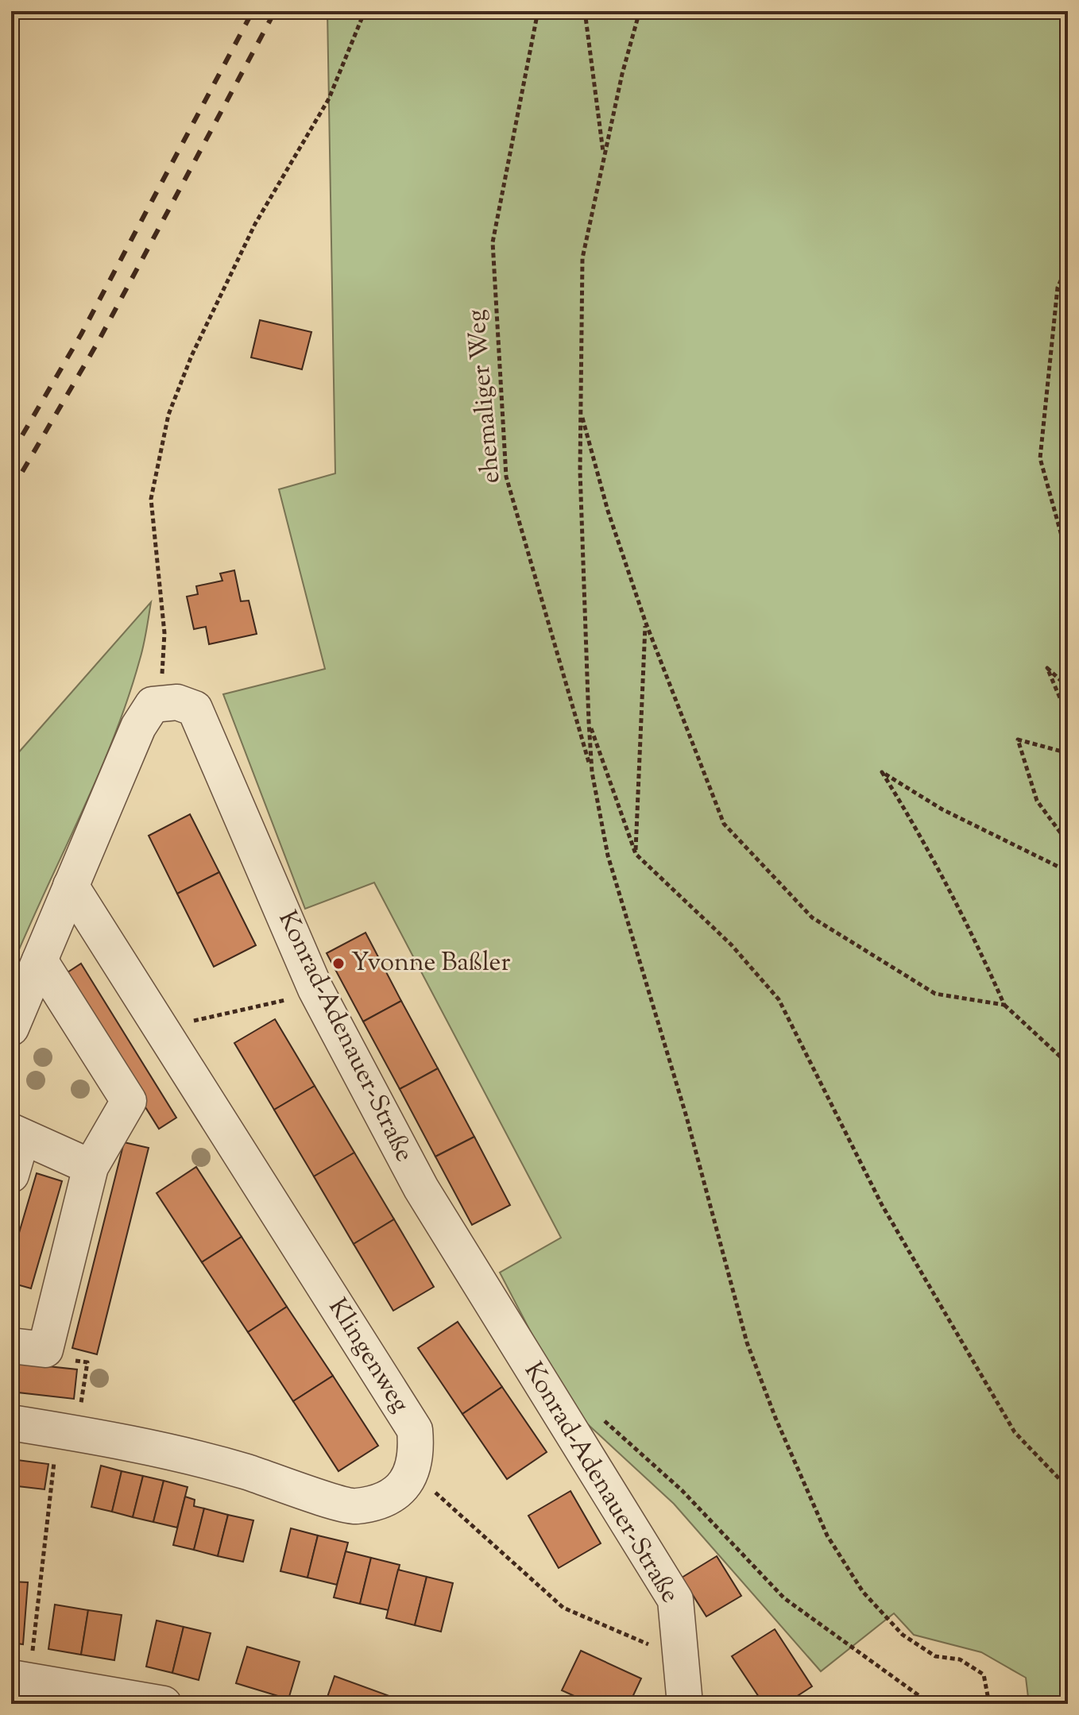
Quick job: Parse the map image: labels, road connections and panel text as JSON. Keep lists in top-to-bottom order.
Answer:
{
  "streets": {
    "street": ["Konrad-Adenauer-Straße", "Klingenweg"],
    "path": ["ehemaliger Weg"]
  },
  "places": ["Yvonne Baßler"]
}
